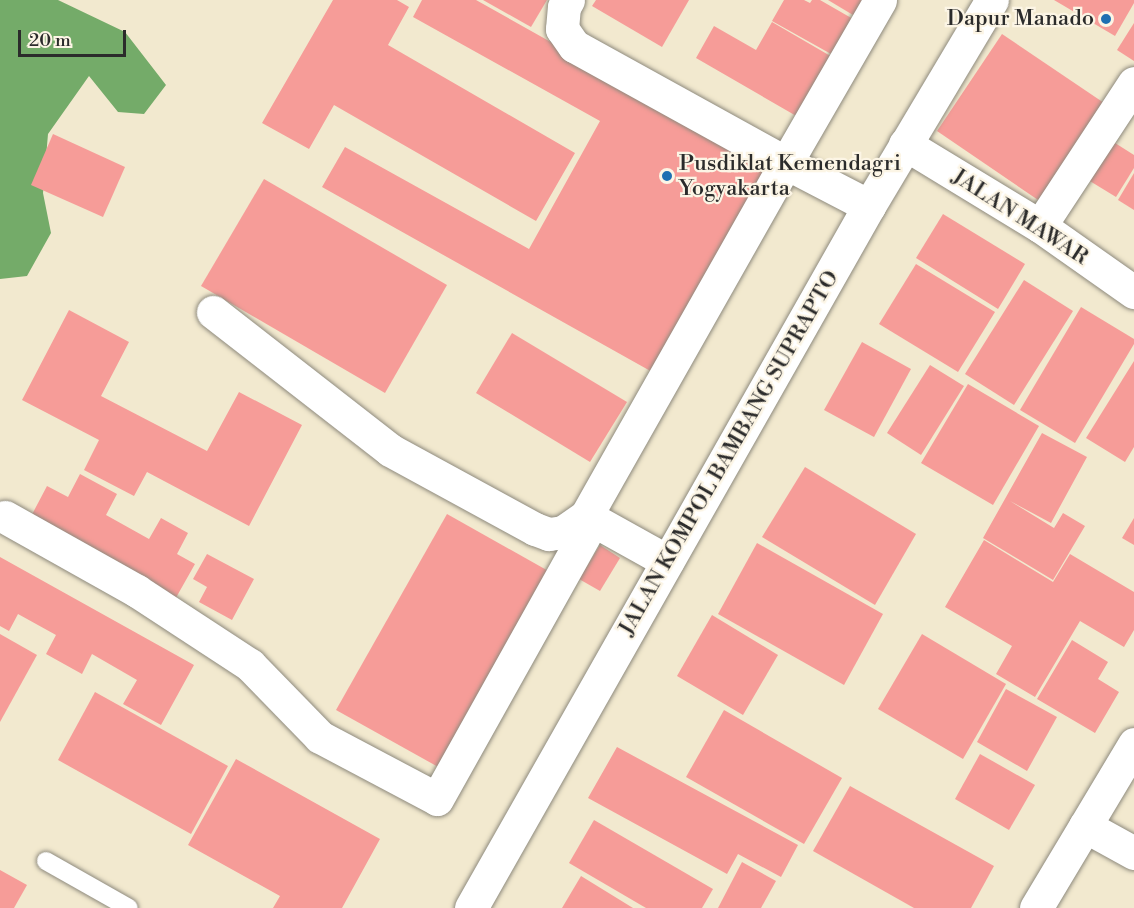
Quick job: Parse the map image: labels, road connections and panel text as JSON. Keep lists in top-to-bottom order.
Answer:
{
  "streets": {
    "street": ["JALAN MAWAR", "JALAN KOMPOL BAMBANG SUPRAPTO"]
  },
  "crossings": [
    ["JALAN MAWAR", "JALAN KOMPOL BAMBANG SUPRAPTO"]
  ],
  "places": ["Dapur Manado", "Pusdiklat Kemendagri Yogyakarta"],
  "scale_bar": "20 m"
}
